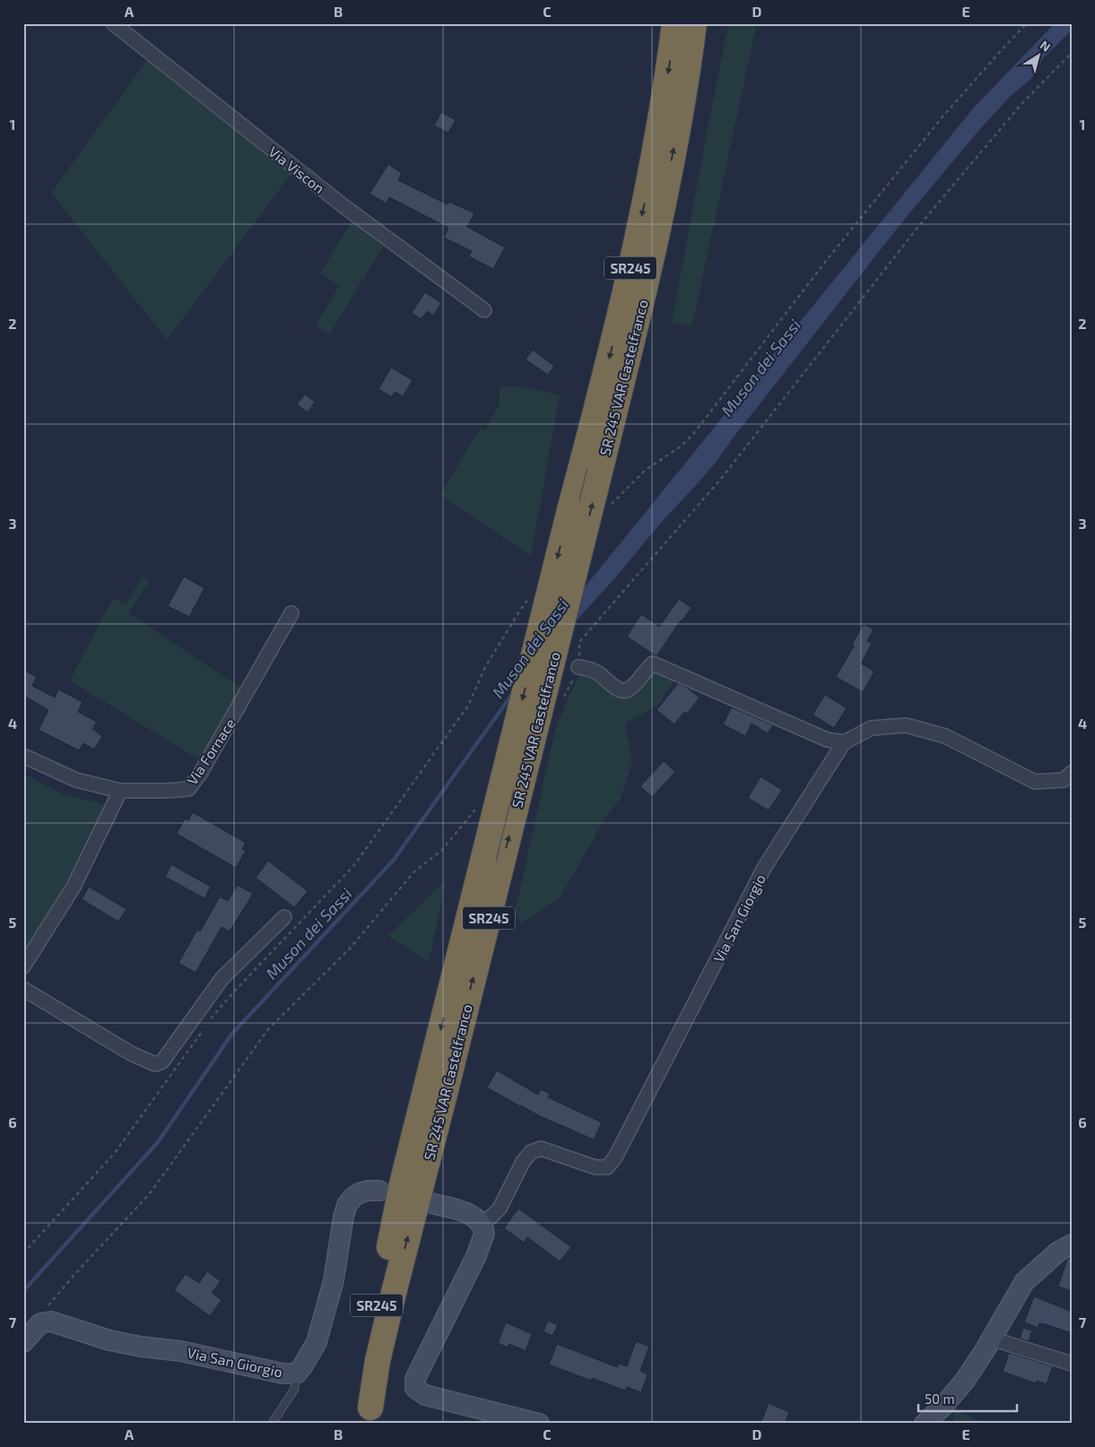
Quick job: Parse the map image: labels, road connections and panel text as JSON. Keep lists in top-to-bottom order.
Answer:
{
  "streets": {
    "highway": ["SR245", "SR 245 VAR Castelfranco"],
    "street": ["Via Viscon", "Via Fornace", "Via San Giorgio"]
  },
  "water": ["Muson dei Sassi"],
  "scale_bar": "50 m",
  "north": "top right",
  "grid": {
    "columns": [
      "A",
      "B",
      "C",
      "D",
      "E"
    ],
    "rows": [
      "1",
      "2",
      "3",
      "4",
      "5",
      "6",
      "7"
    ]
  }
}
